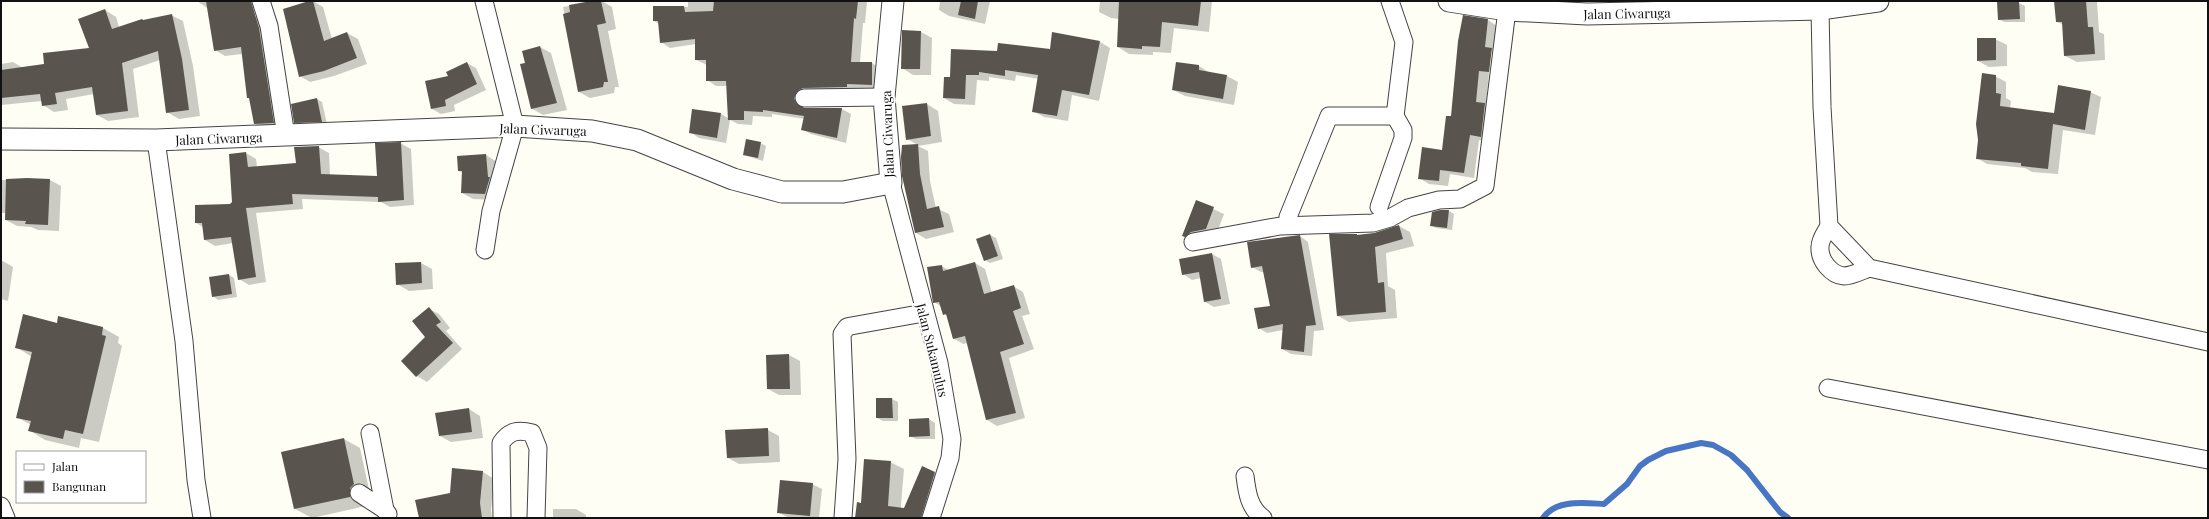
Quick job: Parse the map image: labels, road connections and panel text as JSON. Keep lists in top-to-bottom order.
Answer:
{
  "streets": {
    "street": ["Jalan Ciwaruga", "Jalan Sukamulus"]
  },
  "crossings": [
    ["Jalan Ciwaruga", "Jalan Sukamulus"]
  ],
  "legend": ["Jalan", "Bangunan"]
}
